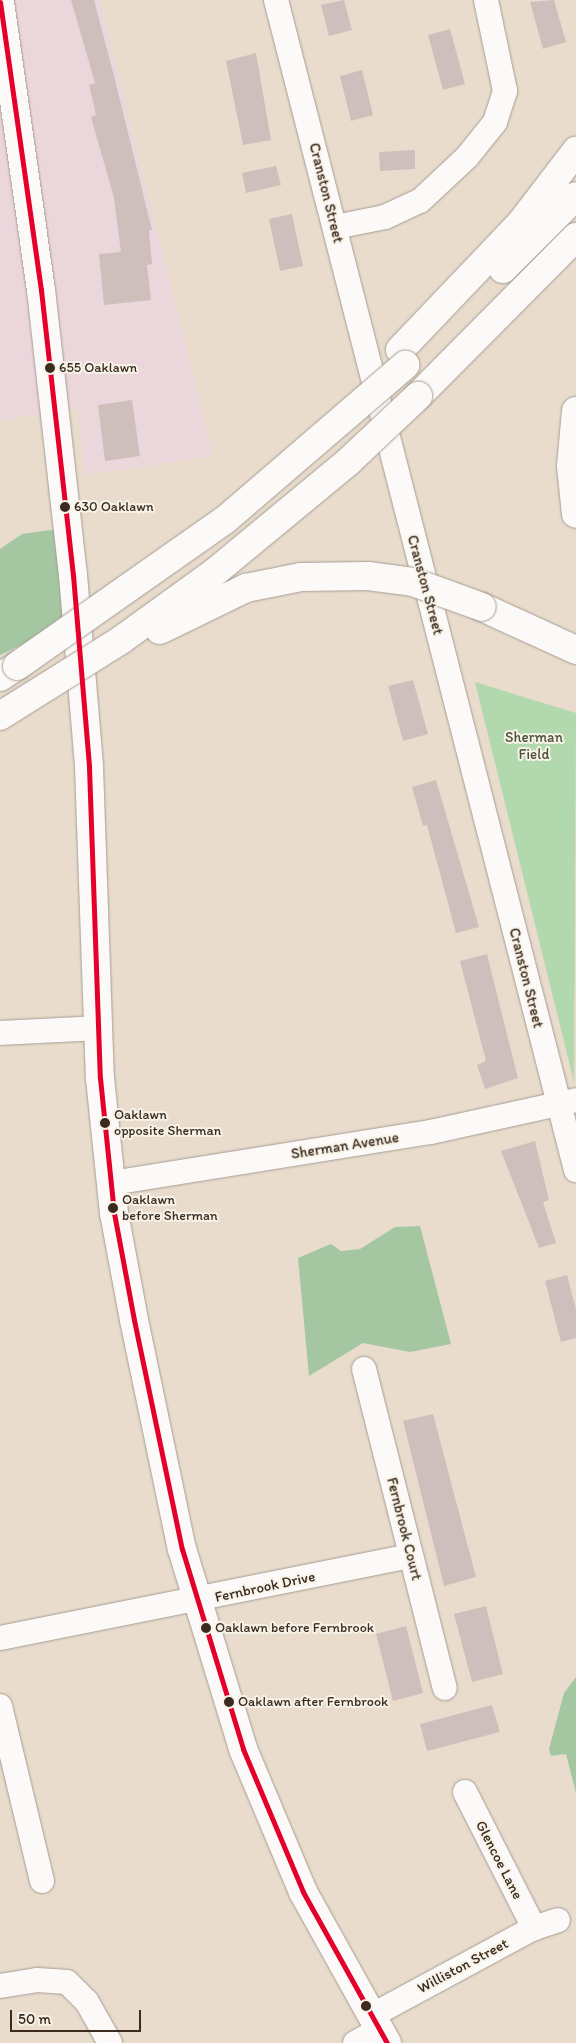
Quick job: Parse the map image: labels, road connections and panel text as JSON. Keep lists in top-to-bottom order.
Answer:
{
  "streets": {
    "street": [
      "Cranston Street",
      "Sherman Avenue",
      "Fernbrook Court",
      "Fernbrook Drive",
      "Glencoe Lane",
      "Williston Street"
    ]
  },
  "crossings": [
    ["Cranston Street", "Sherman Avenue"],
    ["Fernbrook Court", "Fernbrook Drive"],
    ["Glencoe Lane", "Williston Street"]
  ],
  "parks": ["Sherman Field"],
  "places": [
    "655 Oaklawn",
    "630 Oaklawn",
    "Oaklawn opposite Sherman",
    "Oaklawn before Sherman",
    "Oaklawn before Fernbrook",
    "Oaklawn after Fernbrook"
  ],
  "scale_bar": "50 m"
}
